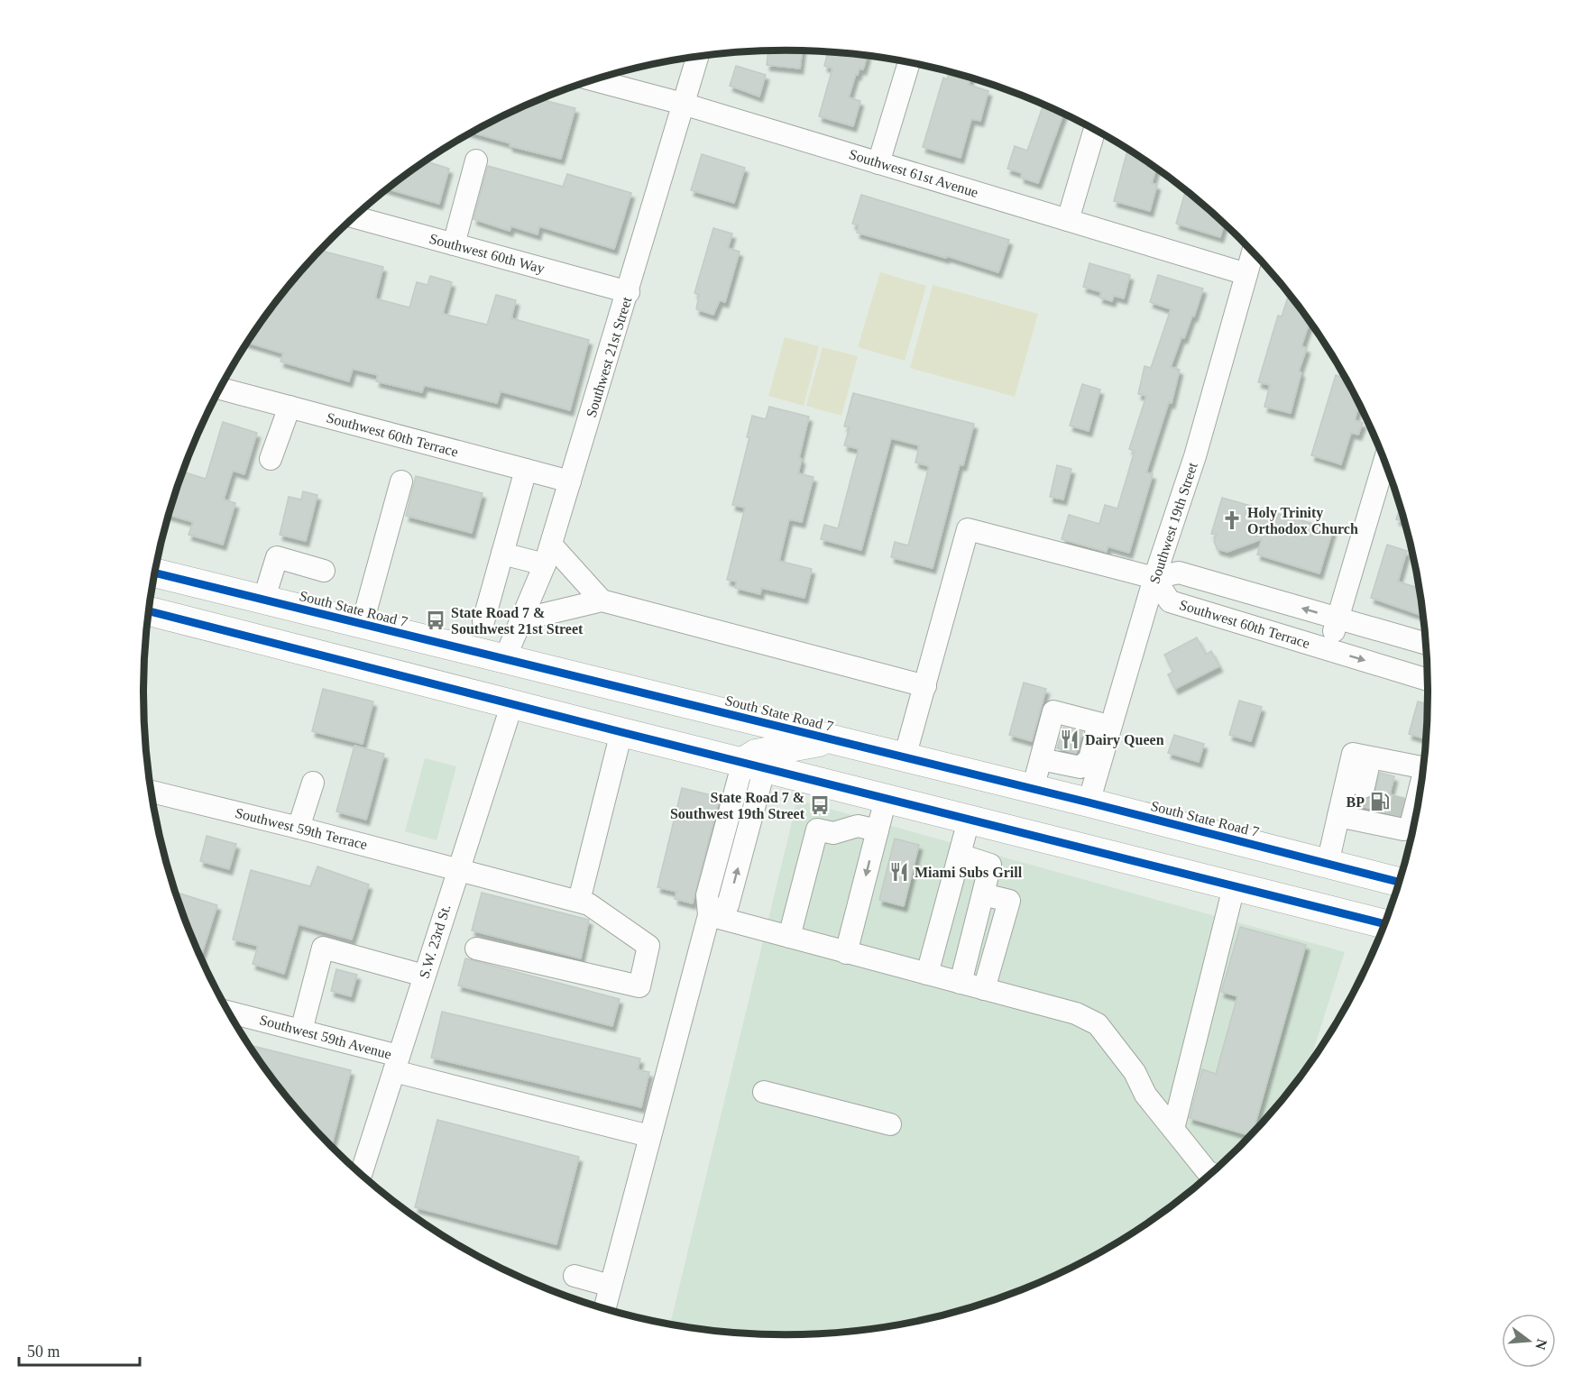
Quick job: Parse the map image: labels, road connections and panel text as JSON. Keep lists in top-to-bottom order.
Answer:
{
  "streets": {
    "main road": ["South State Road 7"],
    "street": [
      "Southwest 61st Avenue",
      "Southwest 60th Way",
      "Southwest 21st Street",
      "Southwest 60th Terrace",
      "Southwest 19th Street",
      "Southwest 59th Terrace",
      "S.W. 23rd St.",
      "Southwest 59th Avenue"
    ]
  },
  "crossings": [
    ["Southwest 61st Avenue", "Southwest 21st Street"],
    ["Southwest 61st Avenue", "Southwest 19th Street"],
    ["Southwest 60th Way", "Southwest 21st Street"],
    ["Southwest 21st Street", "Southwest 60th Terrace"],
    ["Southwest 21st Street", "South State Road 7"],
    ["Southwest 60th Terrace", "Southwest 19th Street"],
    ["Southwest 19th Street", "South State Road 7"],
    ["Southwest 59th Terrace", "S.W. 23rd St."],
    ["S.W. 23rd St.", "Southwest 59th Avenue"]
  ],
  "places": {
    "church": ["Holy Trinity Orthodox Church"],
    "bus stop": ["State Road 7 & Southwest 21st Street", "State Road 7 & Southwest 19th Street"],
    "restaurant": ["Dairy Queen", "Miami Subs Grill"],
    "fuel station": ["BP"]
  },
  "scale_bar": "50 m",
  "north": "right"
}
